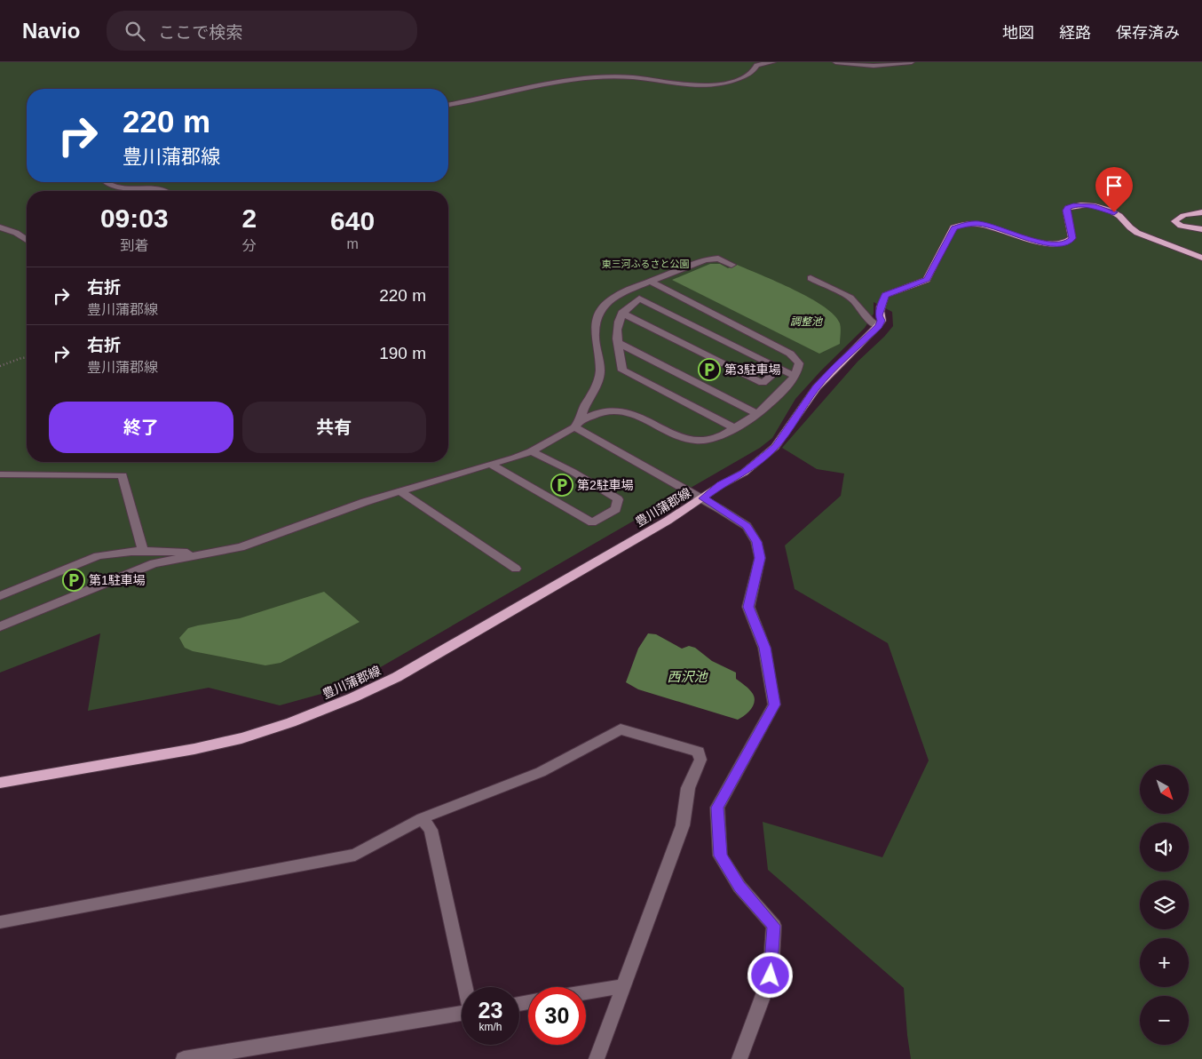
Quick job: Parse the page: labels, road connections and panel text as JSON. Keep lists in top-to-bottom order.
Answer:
{
  "streets": {
    "main road": ["豊川蒲郡線"]
  },
  "water": ["調整池", "西沢池"],
  "parks": ["東三河ふるさと公園"],
  "places": {
    "parking": ["第3駐車場", "第2駐車場", "第1駐車場"]
  },
  "north": "bottom right",
  "page": {
    "header": "Navio",
    "search": "ここで検索",
    "nav": ["地図", "経路", "保存済み"],
    "turn": ["220 m", "豊川蒲郡線"],
    "eta": [
      "09:03",
      "到着",
      "2",
      "分",
      "640",
      "m"
    ],
    "list": [
      {
        "name": "右折",
        "note": "豊川蒲郡線",
        "value": "220 m"
      },
      {
        "name": "右折",
        "note": "豊川蒲郡線",
        "value": "190 m"
      }
    ],
    "buttons": ["終了", "共有"],
    "map_buttons": ["+", "−"],
    "speed": "23 km/h",
    "limit": "30"
  }
}
